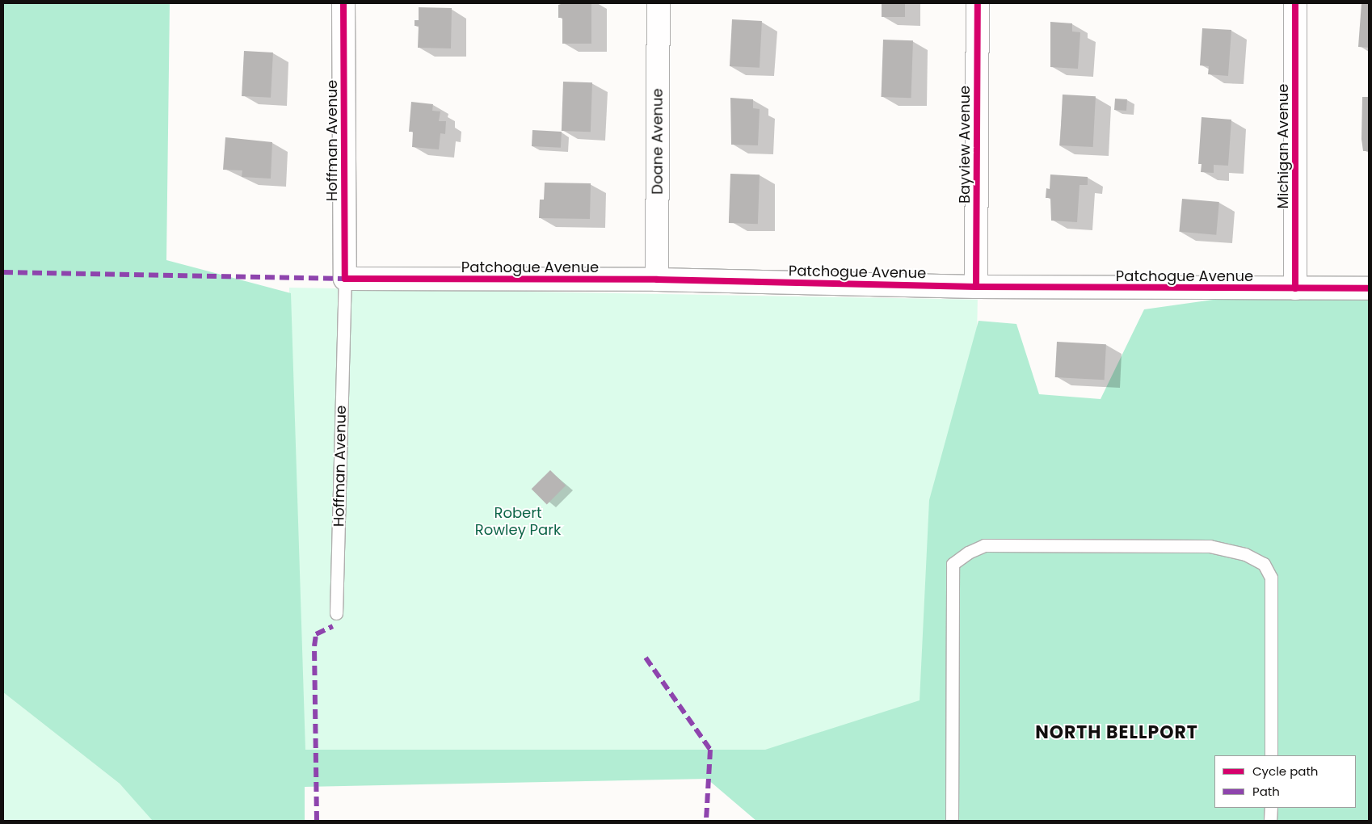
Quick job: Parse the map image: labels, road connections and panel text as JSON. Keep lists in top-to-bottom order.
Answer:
{
  "streets": {
    "street": [
      "Hoffman Avenue",
      "Doane Avenue",
      "Bayview Avenue",
      "Michigan Avenue",
      "Patchogue Avenue"
    ]
  },
  "crossings": [
    ["Hoffman Avenue", "Patchogue Avenue"],
    ["Doane Avenue", "Patchogue Avenue"],
    ["Bayview Avenue", "Patchogue Avenue"],
    ["Michigan Avenue", "Patchogue Avenue"]
  ],
  "districts": ["NORTH BELLPORT"],
  "parks": ["Robert Rowley Park"],
  "legend": ["Cycle path", "Path"]
}
